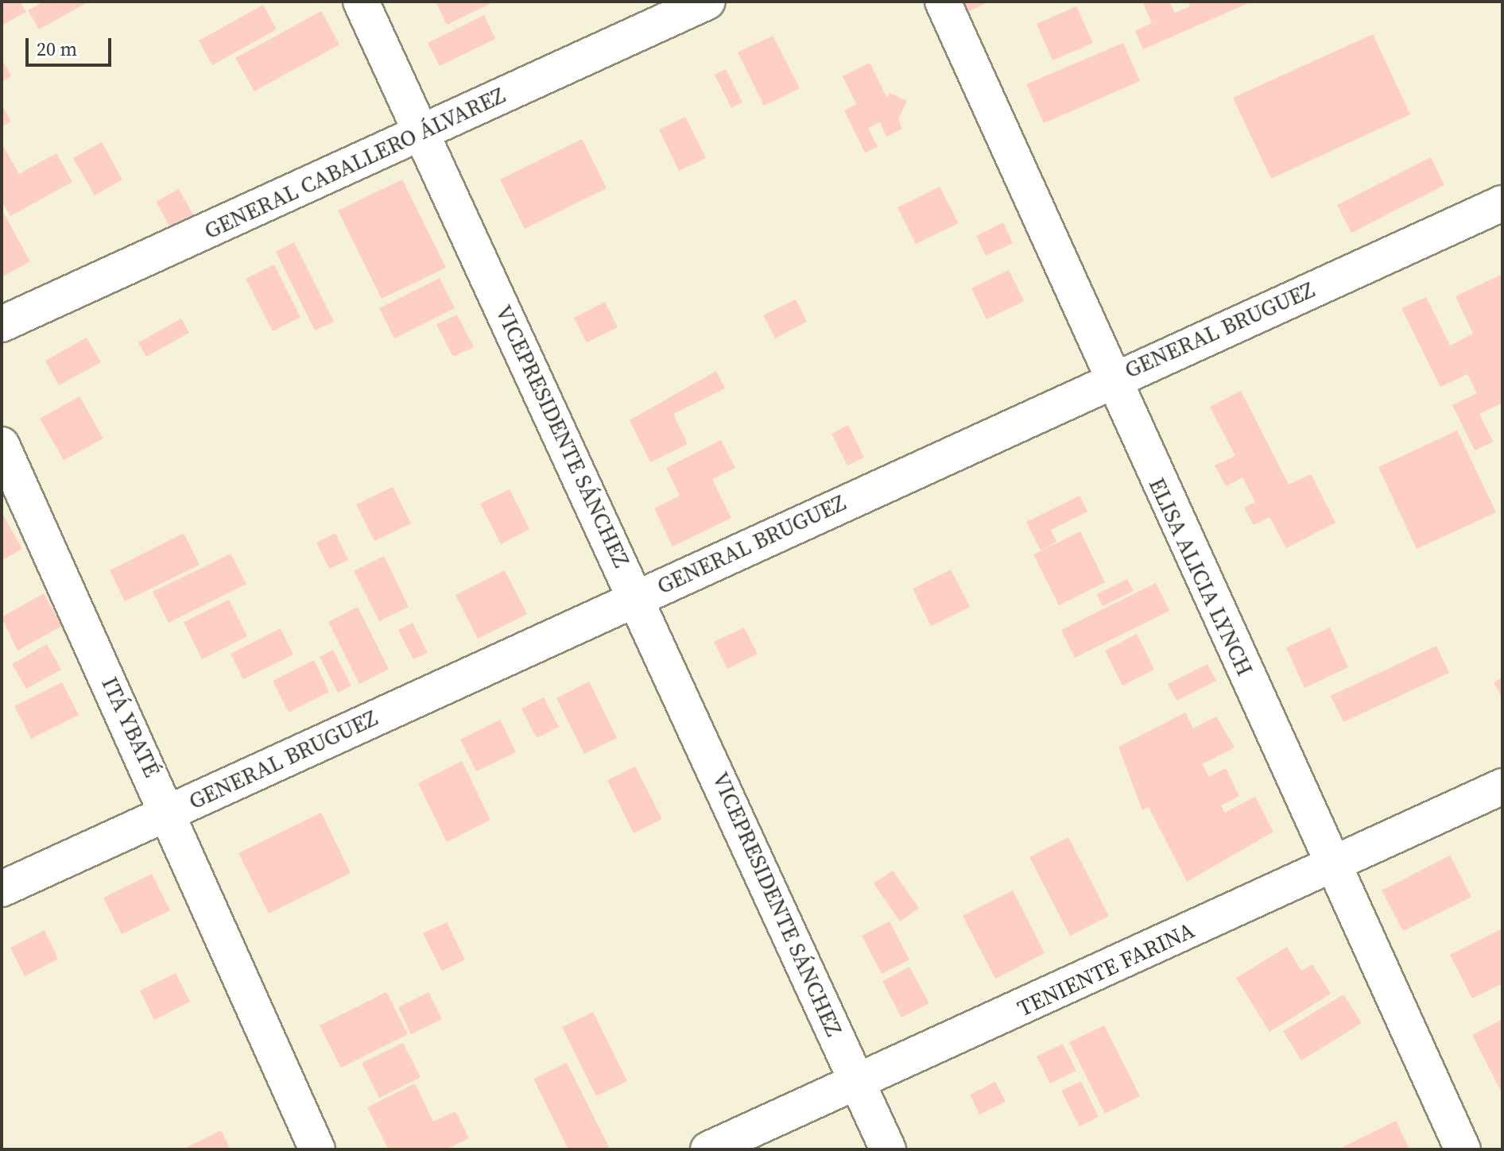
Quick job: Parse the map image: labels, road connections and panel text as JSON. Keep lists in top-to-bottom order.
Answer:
{
  "streets": {
    "street": [
      "GENERAL CABALLERO ÁLVAREZ",
      "GENERAL BRUGUEZ",
      "VICEPRESIDENTE SÁNCHEZ",
      "ELISA ALICIA LYNCH",
      "ITÁ YBATÉ",
      "TENIENTE FARINA"
    ]
  },
  "crossings": [
    ["GENERAL CABALLERO ÁLVAREZ", "VICEPRESIDENTE SÁNCHEZ"],
    ["GENERAL BRUGUEZ", "VICEPRESIDENTE SÁNCHEZ"],
    ["GENERAL BRUGUEZ", "ELISA ALICIA LYNCH"],
    ["GENERAL BRUGUEZ", "ITÁ YBATÉ"],
    ["VICEPRESIDENTE SÁNCHEZ", "TENIENTE FARINA"],
    ["ELISA ALICIA LYNCH", "TENIENTE FARINA"]
  ],
  "scale_bar": "20 m"
}
